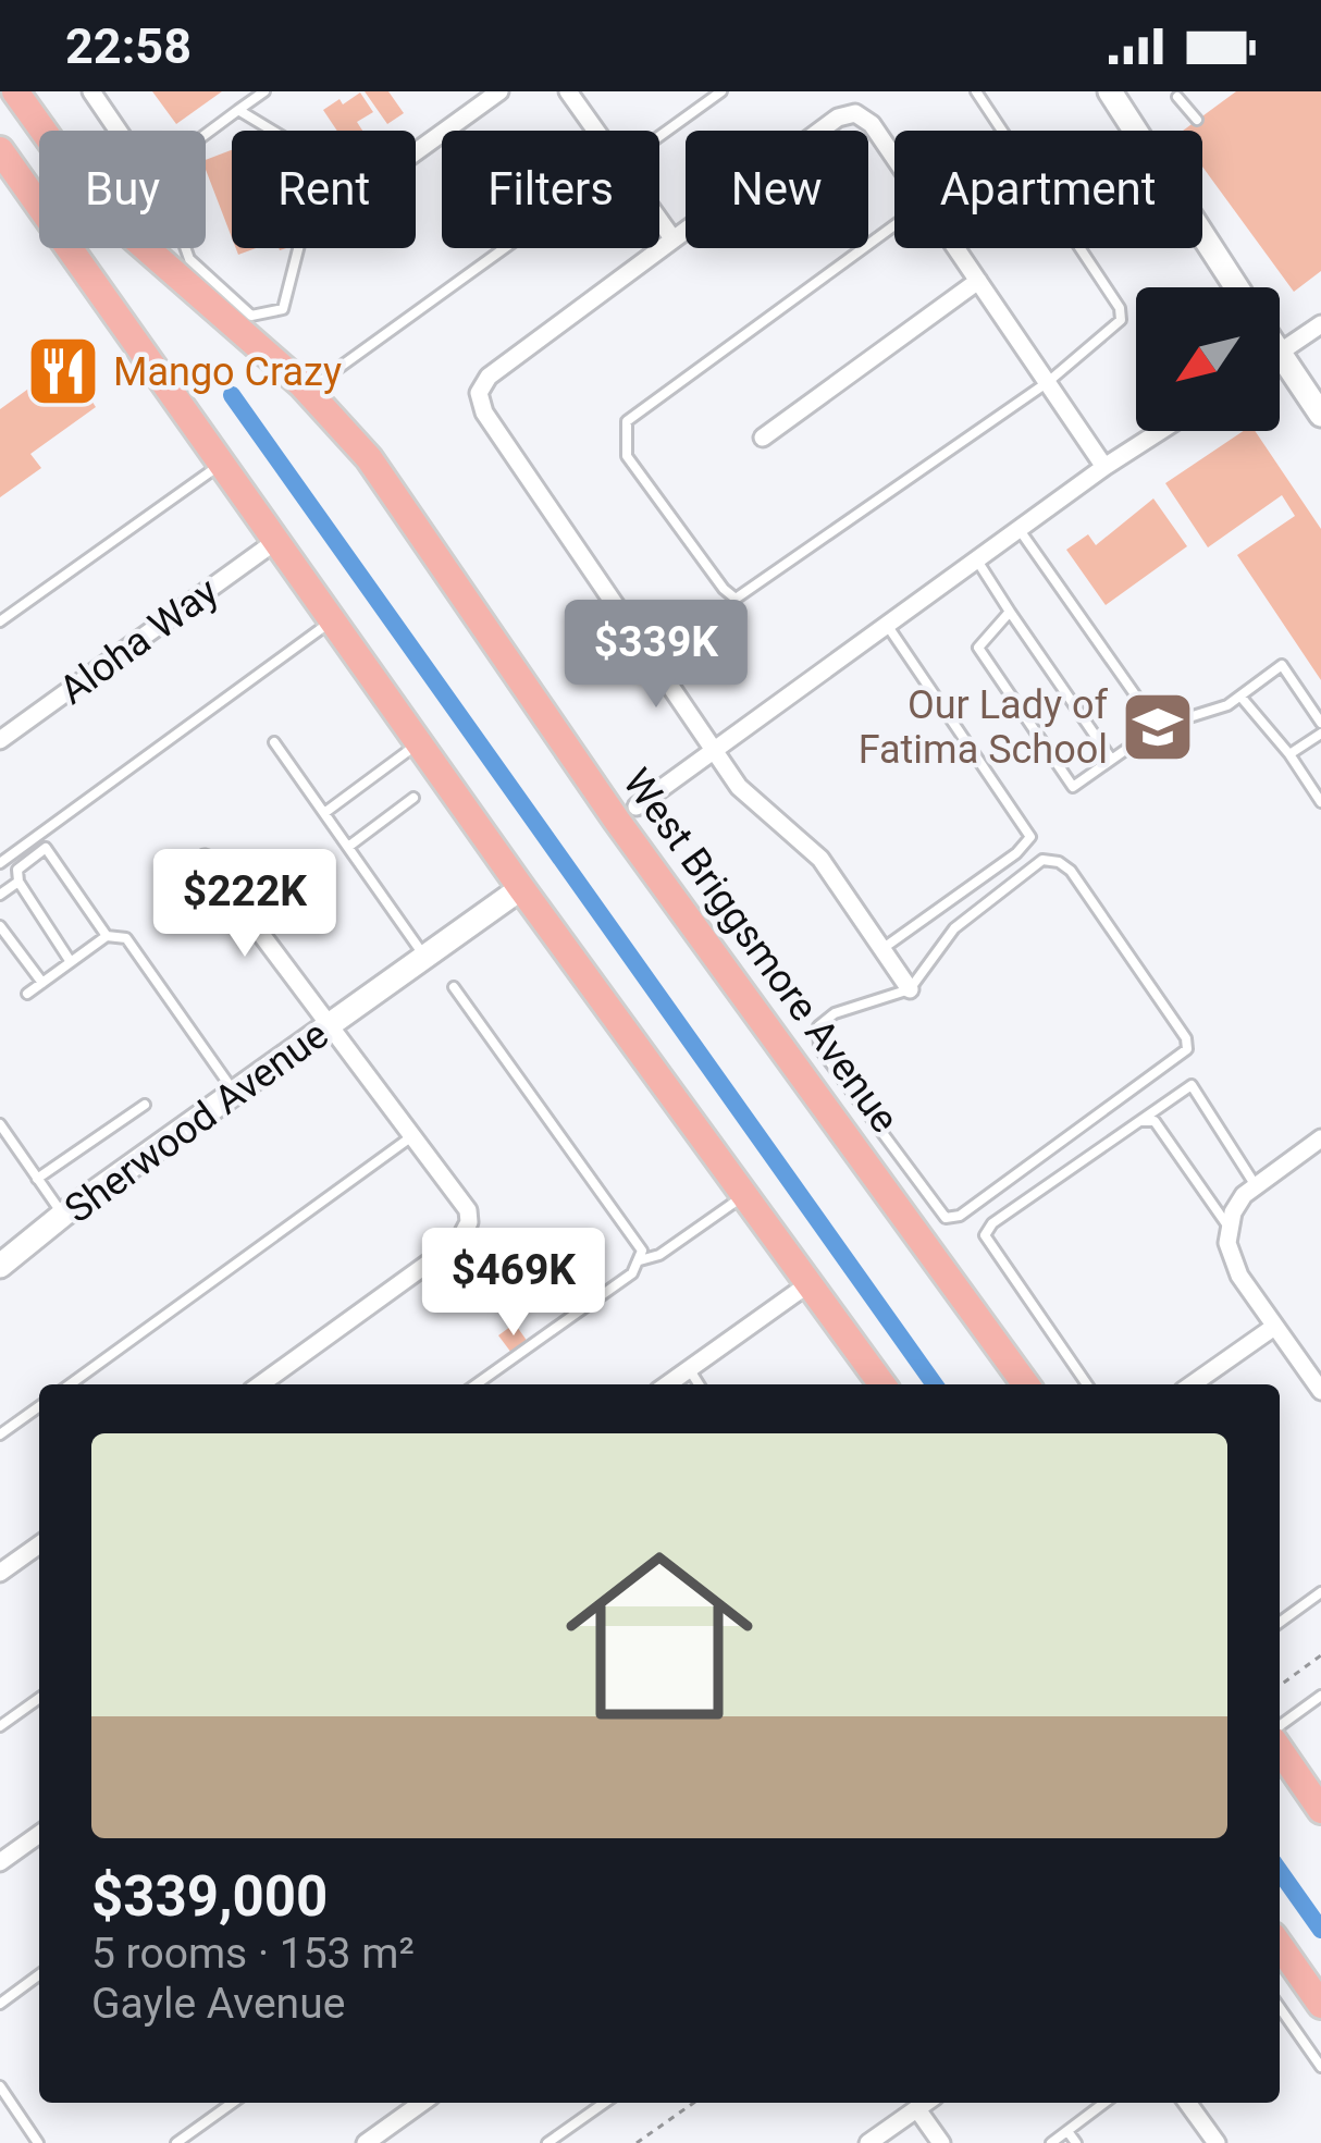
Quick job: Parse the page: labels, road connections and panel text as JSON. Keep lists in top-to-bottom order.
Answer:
{
  "streets": {
    "main road": ["West Briggsmore Avenue"],
    "street": ["Aloha Way", "Sherwood Avenue"]
  },
  "places": {
    "restaurant": ["Mango Crazy"],
    "school or university": ["Our Lady of Fatima School"]
  },
  "north": "bottom left",
  "page": {
    "status": "22:58",
    "chip": [
      "Buy",
      "Rent",
      "Filters",
      "New",
      "Apartment"
    ],
    "price": ["$339K", "$222K", "$469K"],
    "list": [
      {
        "name": "$339,000",
        "note": "5 rooms · 153 m² · Gayle Avenue"
      }
    ]
  }
}
